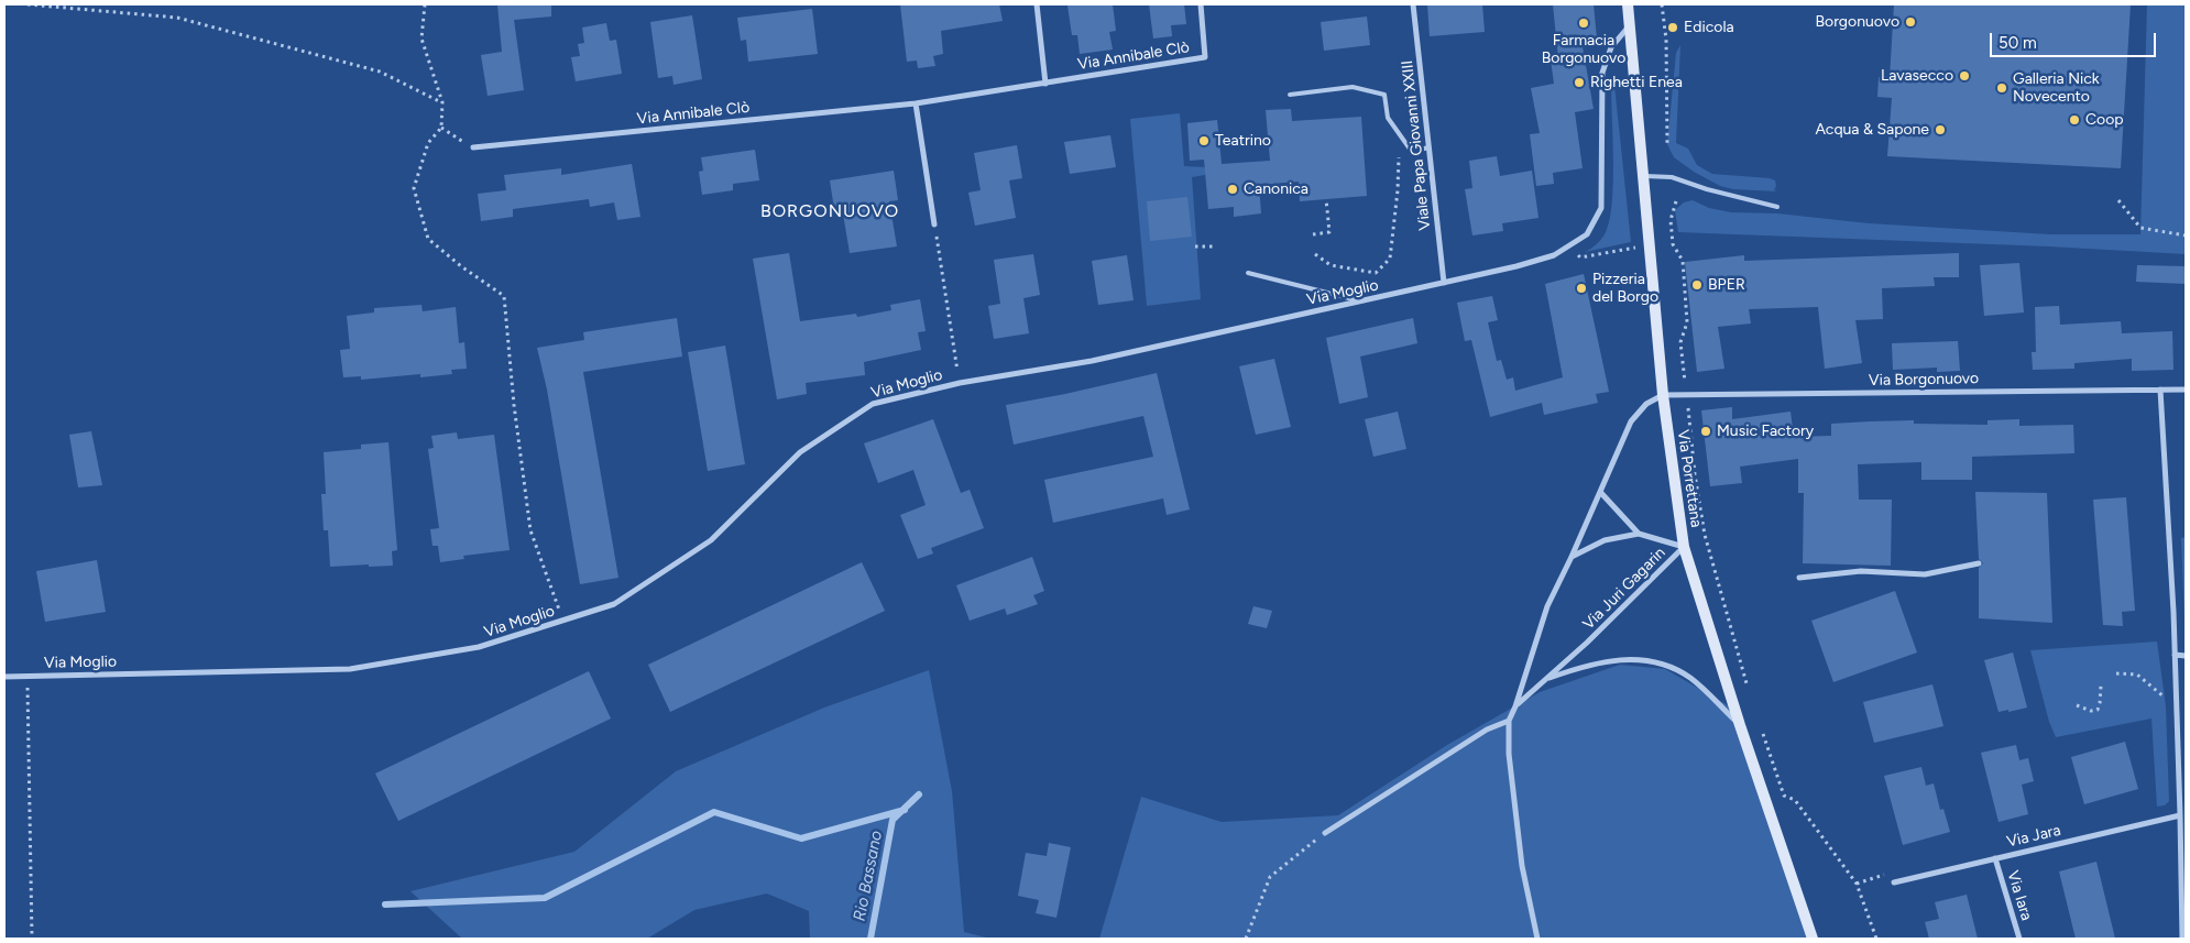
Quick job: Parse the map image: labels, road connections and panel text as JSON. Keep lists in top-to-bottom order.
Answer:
{
  "streets": {
    "main road": ["Via Porrettana"],
    "street": [
      "Via Annibale Clò",
      "Viale Papa Giovanni XXIII",
      "Via Moglio",
      "Via Borgonuovo",
      "Via Juri Gagarin",
      "Via Jara",
      "Via Iara"
    ]
  },
  "crossings": [
    ["Viale Papa Giovanni XXIII", "Via Moglio"],
    ["Via Moglio", "Via Porrettana"],
    ["Via Borgonuovo", "Via Porrettana"],
    ["Via Borgonuovo", "Via Juri Gagarin"],
    ["Via Porrettana", "Via Juri Gagarin"],
    ["Via Jara", "Via Iara"]
  ],
  "districts": ["BORGONUOVO"],
  "water": ["Rio Bassano"],
  "places": [
    "Borgonuovo",
    "Farmacia Borgonuovo",
    "Edicola",
    "Lavasecco",
    "Righetti Enea",
    "Galleria Nick Novecento",
    "Coop",
    "Acqua & Sapone",
    "Teatrino",
    "Canonica",
    "BPER",
    "Pizzeria del Borgo",
    "Music Factory"
  ],
  "scale_bar": "50 m"
}
